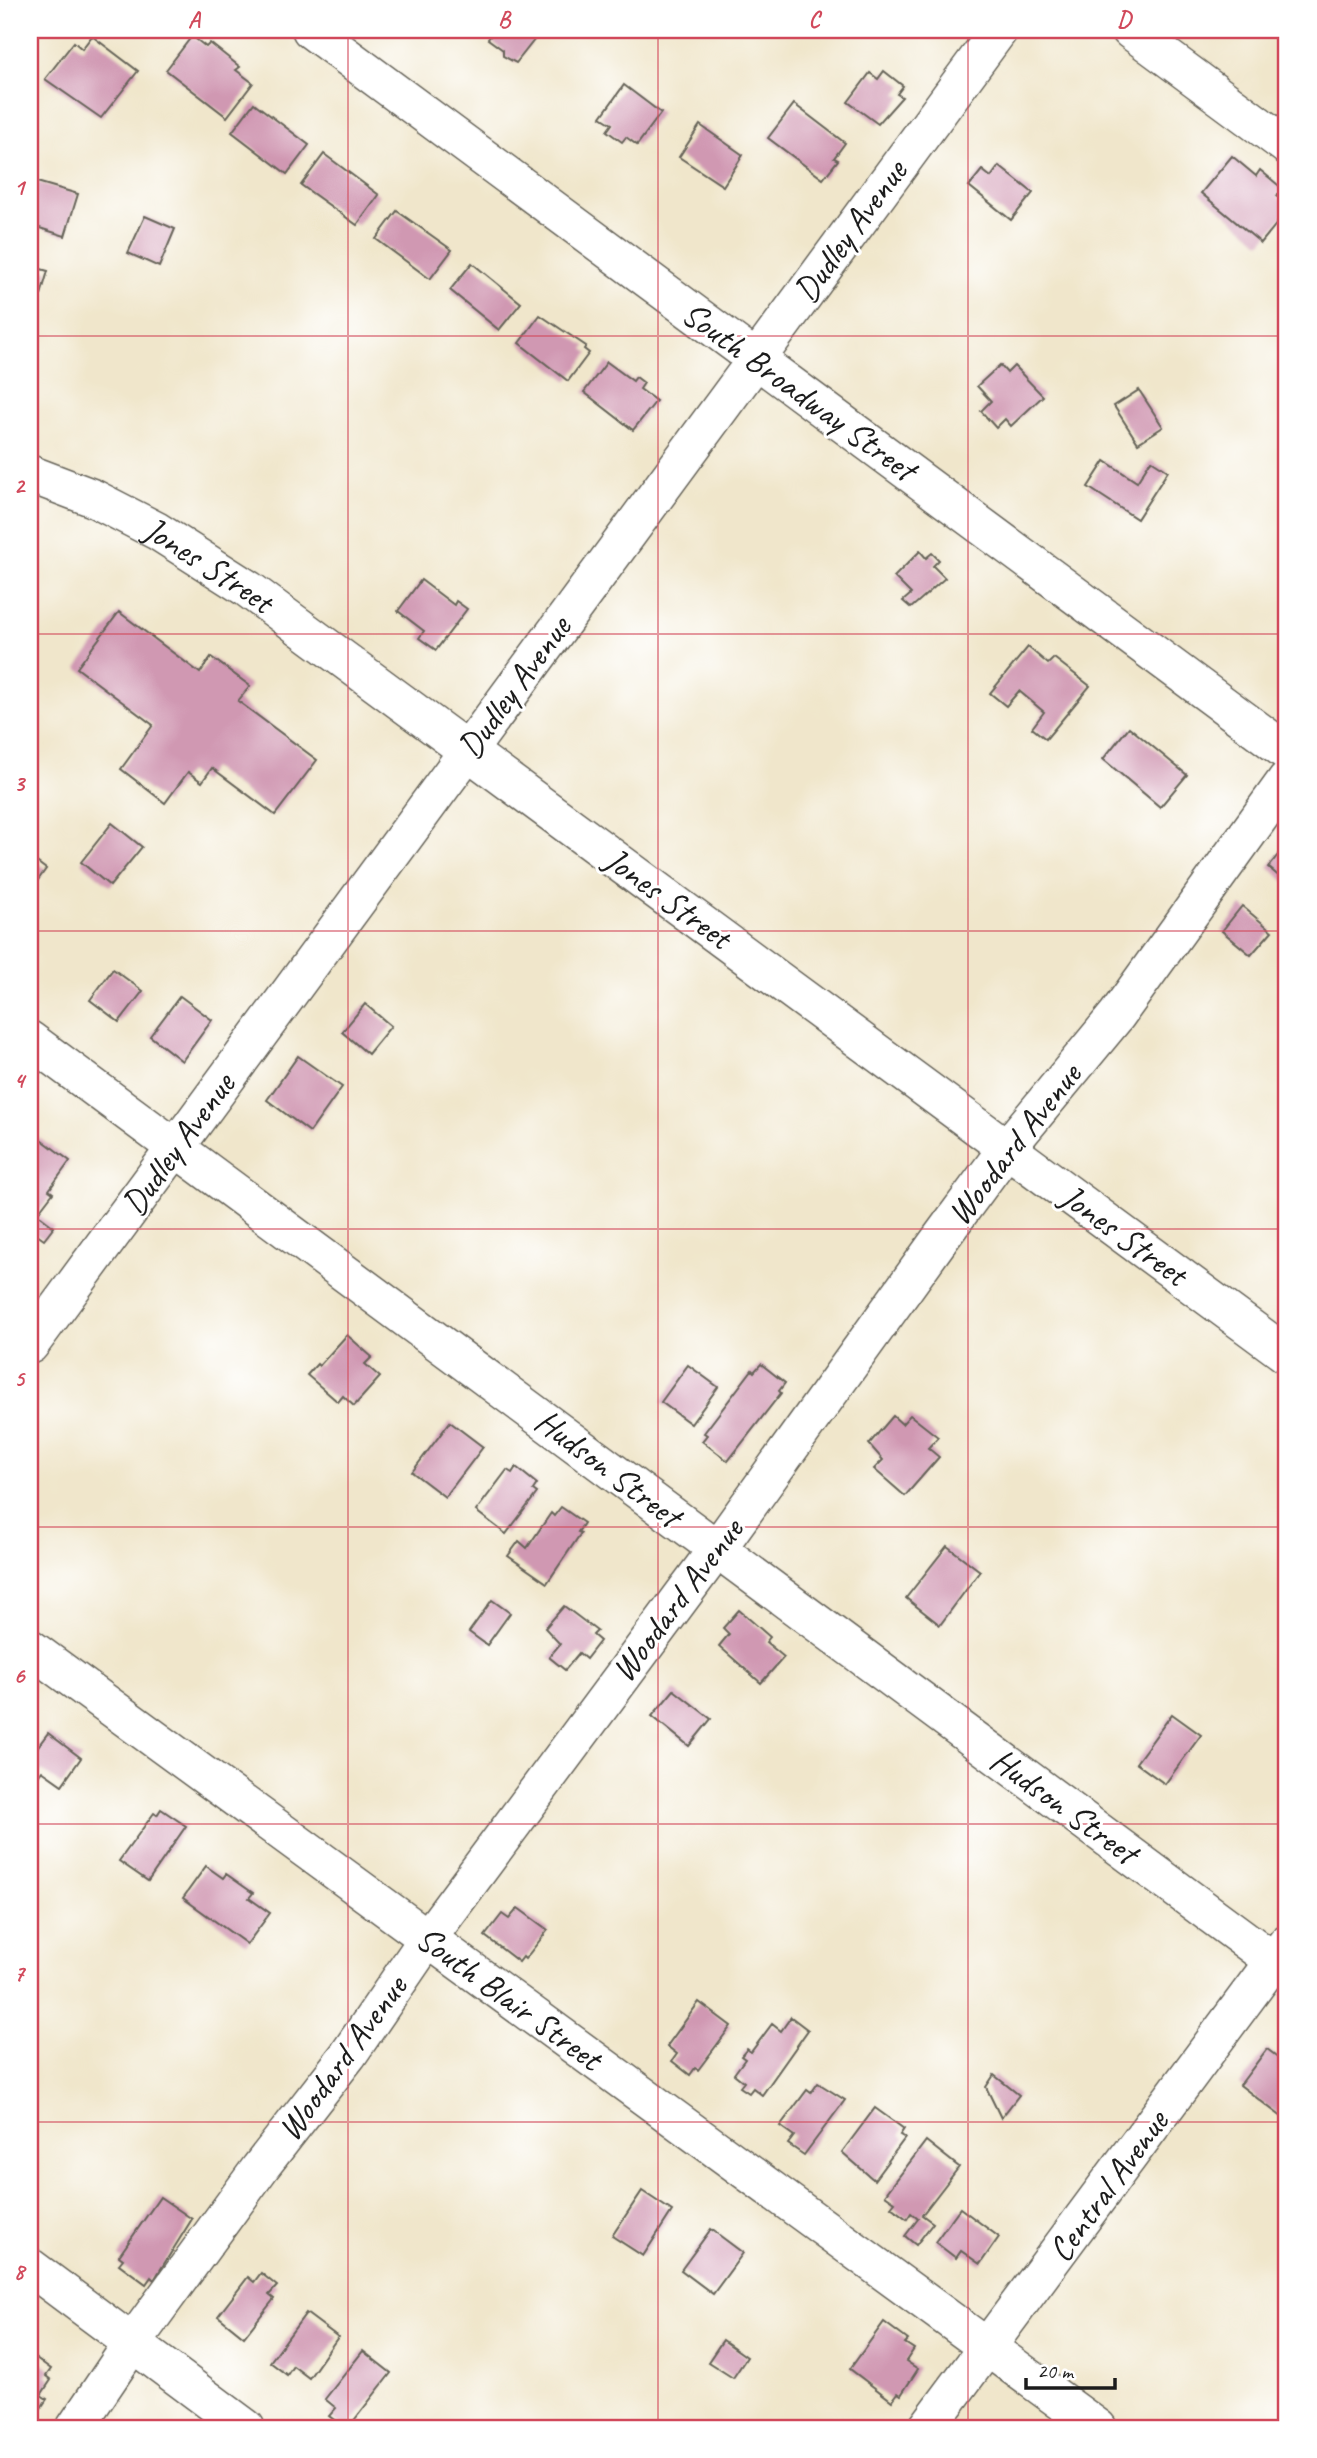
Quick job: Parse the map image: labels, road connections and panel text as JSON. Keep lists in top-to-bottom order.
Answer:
{
  "streets": {
    "street": [
      "Dudley Avenue",
      "South Broadway Street",
      "Jones Street",
      "Woodard Avenue",
      "Hudson Street",
      "South Blair Street",
      "Central Avenue"
    ]
  },
  "crossings": [
    ["Dudley Avenue", "South Broadway Street"],
    ["Dudley Avenue", "Jones Street"],
    ["Dudley Avenue", "Hudson Street"],
    ["Jones Street", "Woodard Avenue"],
    ["Woodard Avenue", "Hudson Street"],
    ["Woodard Avenue", "South Blair Street"],
    ["Hudson Street", "Central Avenue"],
    ["South Blair Street", "Central Avenue"]
  ],
  "scale_bar": "20 m",
  "grid": {
    "columns": [
      "A",
      "B",
      "C",
      "D"
    ],
    "rows": [
      "1",
      "2",
      "3",
      "4",
      "5",
      "6",
      "7",
      "8"
    ]
  }
}
